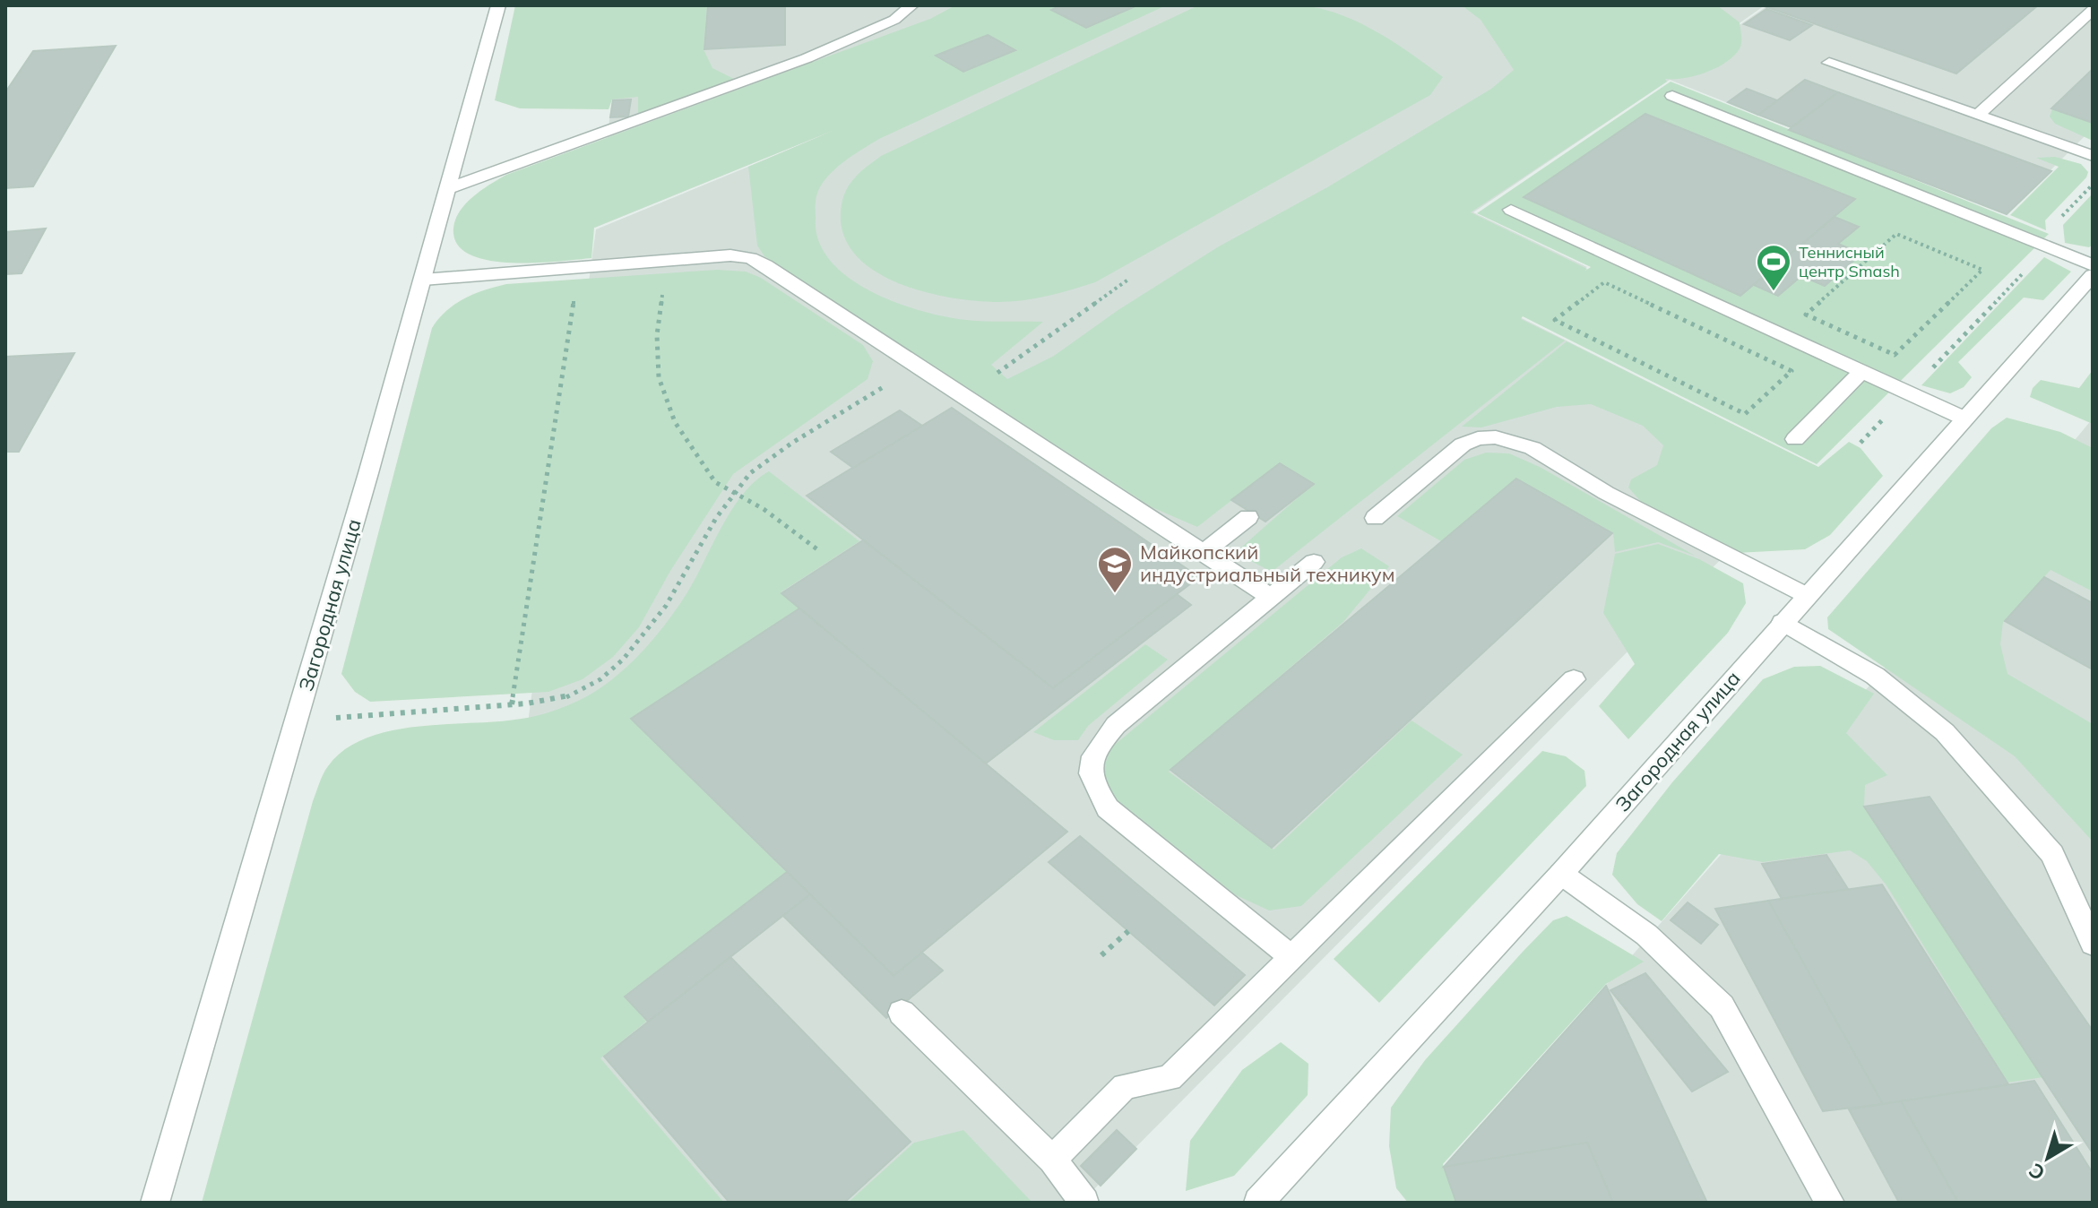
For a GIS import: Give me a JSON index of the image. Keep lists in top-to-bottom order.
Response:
{
  "streets": {
    "street": ["Загородная улица"]
  },
  "places": {
    "sports": ["Теннисный центр Smash"],
    "school or university": ["Майкопский индустриальный техникум"]
  },
  "north": "bottom left"
}
